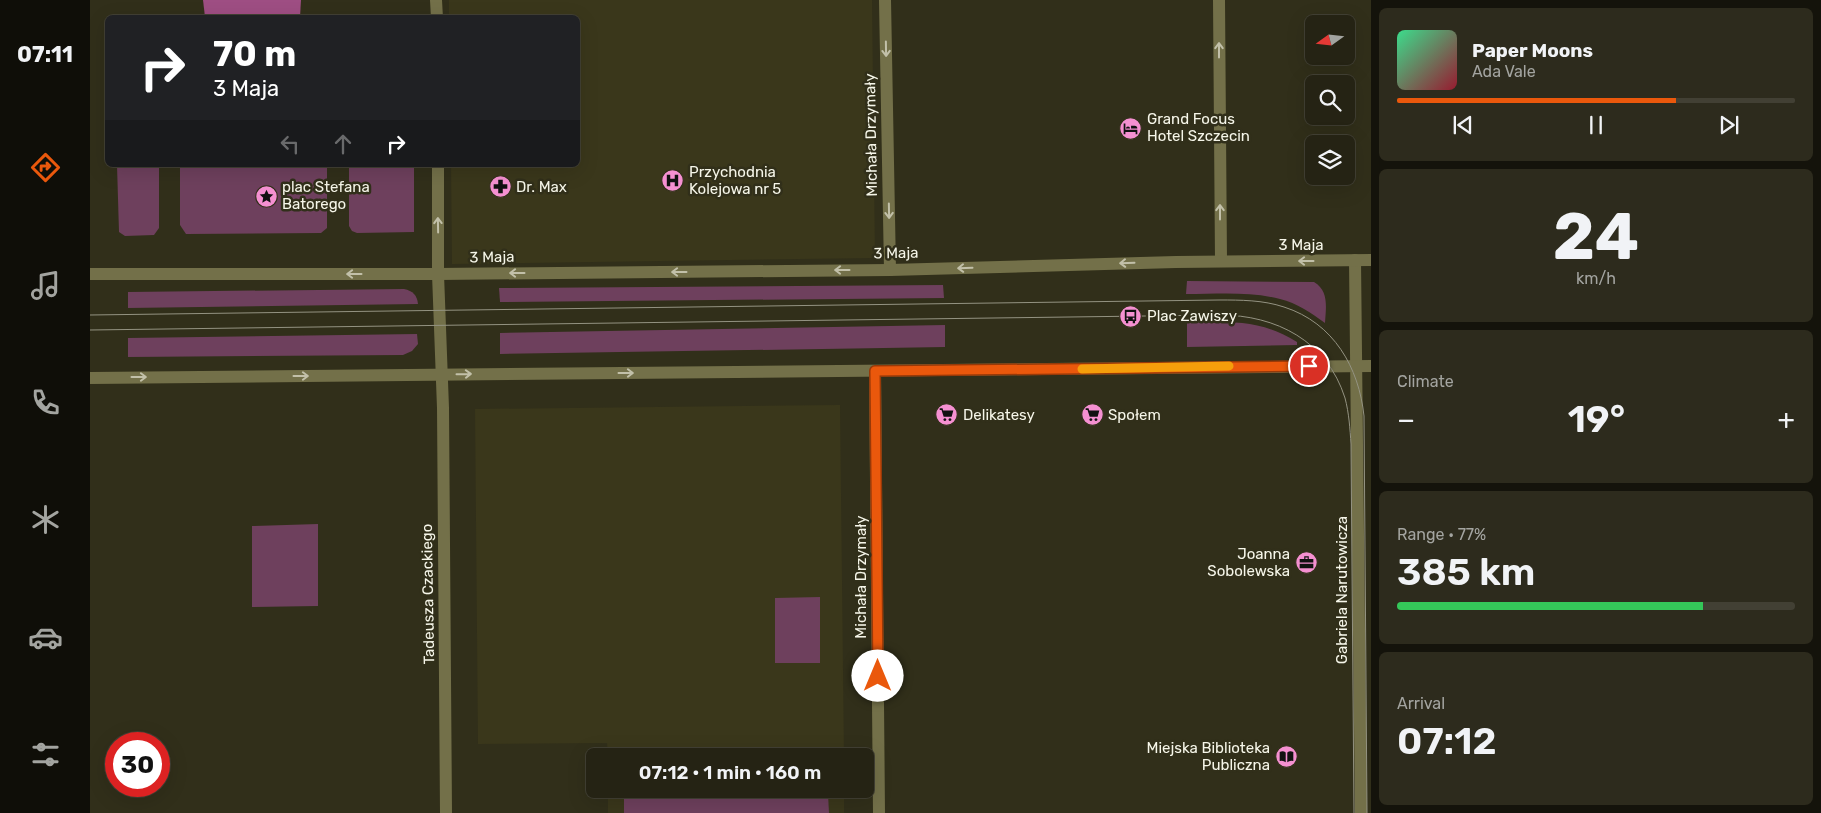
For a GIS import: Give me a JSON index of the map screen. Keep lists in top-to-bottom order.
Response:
{
  "streets": {
    "street": [
      "Michała Drzymały",
      "3 Maja",
      "Gabriela Narutowicza",
      "Tadeusza Czackiego"
    ]
  },
  "crossings": [
    ["Michała Drzymały", "3 Maja"]
  ],
  "one_way": ["Michała Drzymały"],
  "places": {
    "hotel": ["Grand Focus Hotel Szczecin"],
    "hospital": ["Przychodnia Kolejowa nr 5"],
    "pharmacy": ["Dr. Max"],
    "place": ["plac Stefana Batorego"],
    "bus stop": ["Plac Zawiszy"],
    "supermarket": ["Delikatesy", "Społem"],
    "office": ["Joanna Sobolewska"],
    "library": ["Miejska Biblioteka Publiczna"]
  },
  "north": "left",
  "page": {
    "tabs": "07:11",
    "turn": ["70 m", "3 Maja"],
    "song": ["Paper Moons", "Ada Vale"],
    "tile": [
      ["24", "km/h"],
      "Climate",
      ["Range · 77%", "385 km"],
      ["Arrival", "07:12"]
    ],
    "heat": ["−", "19°", "+"],
    "limit": "30",
    "trip": "07:12 · 1 min · 160 m"
  }
}
